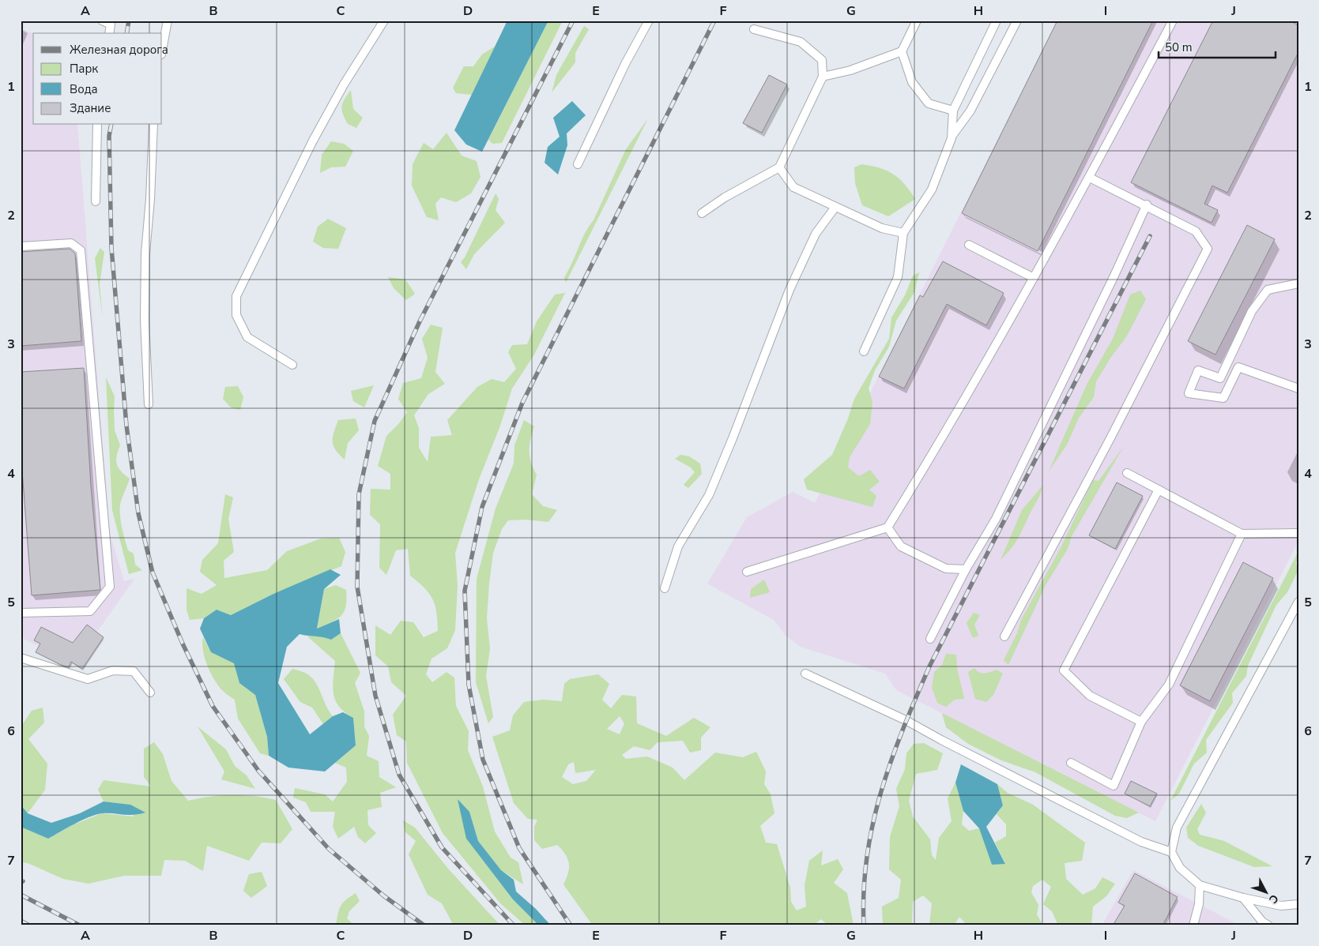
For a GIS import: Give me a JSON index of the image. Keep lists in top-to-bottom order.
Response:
{
  "legend": [
    "Железная дорога",
    "Парк",
    "Вода",
    "Здание"
  ],
  "scale_bar": "50 m",
  "north": "bottom right",
  "grid": {
    "columns": [
      "A",
      "B",
      "C",
      "D",
      "E",
      "F",
      "G",
      "H",
      "I",
      "J"
    ],
    "rows": [
      "1",
      "2",
      "3",
      "4",
      "5",
      "6",
      "7"
    ]
  }
}
